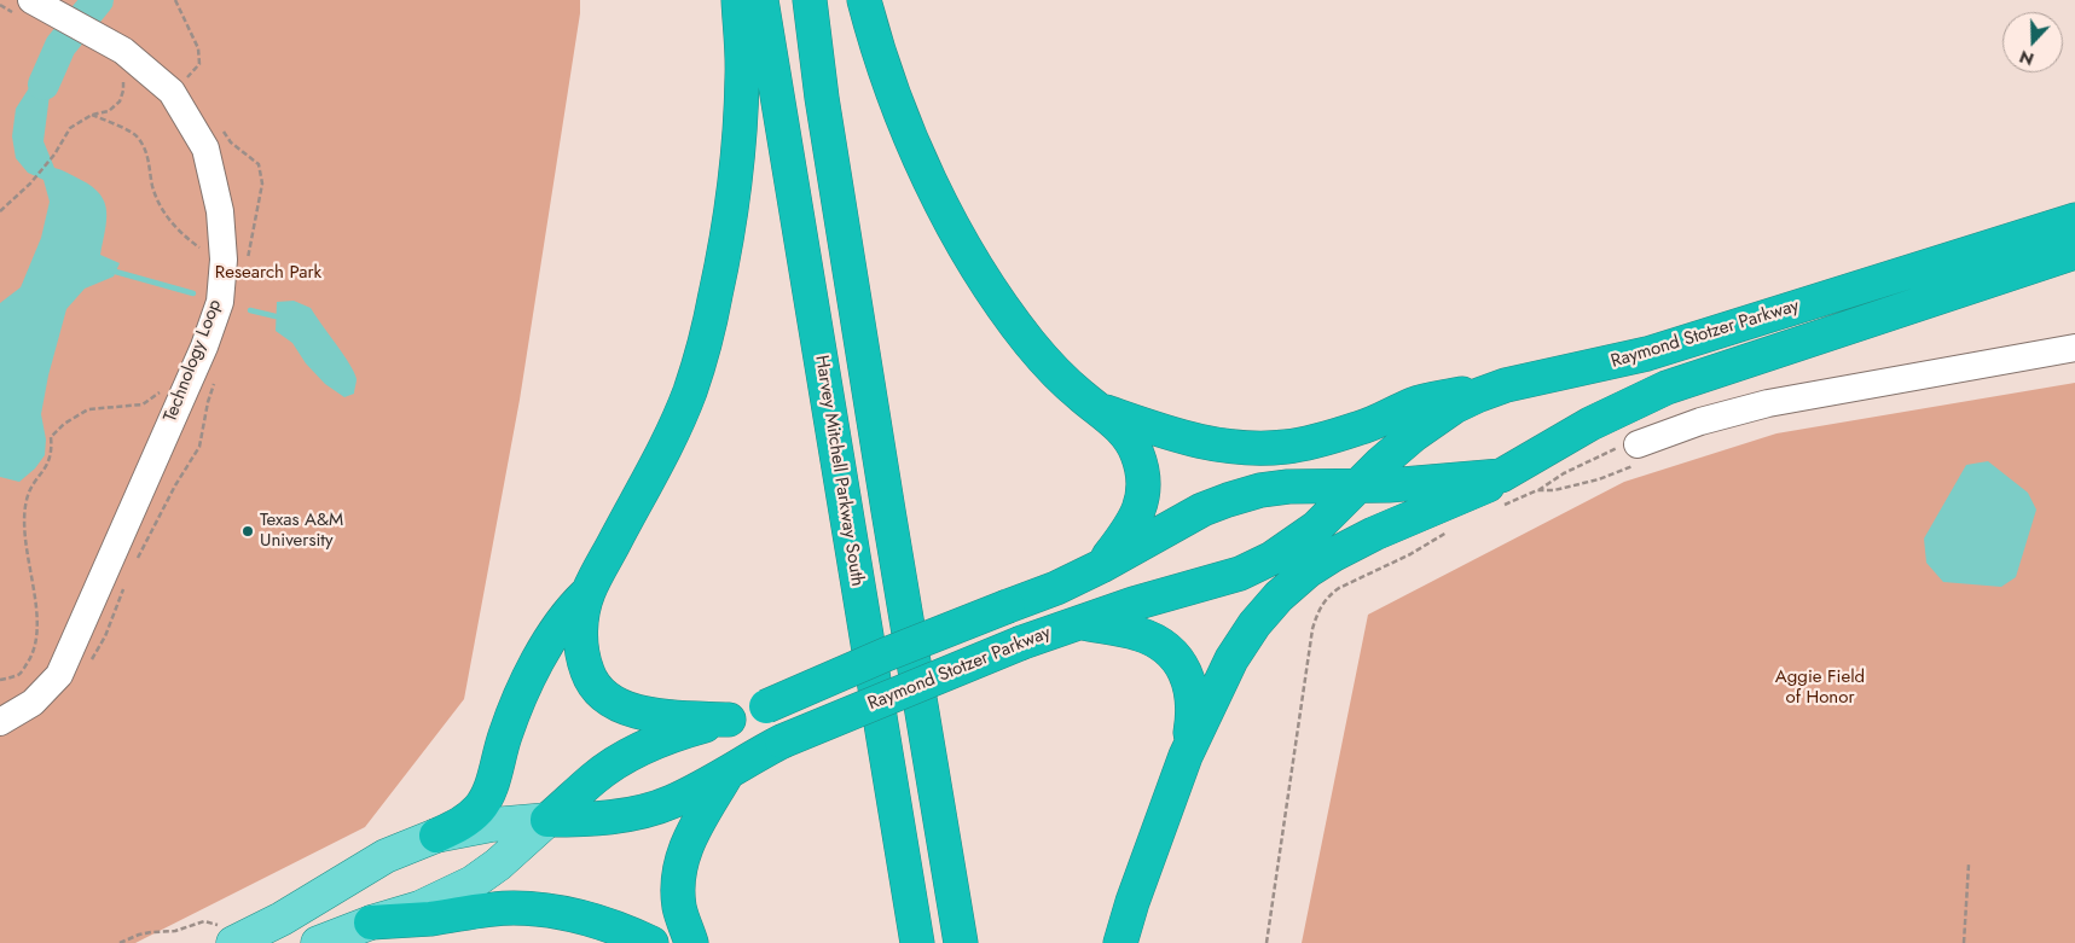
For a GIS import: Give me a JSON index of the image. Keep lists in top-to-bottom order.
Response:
{
  "streets": {
    "highway": ["Raymond Stotzer Parkway", "Harvey Mitchell Parkway South"],
    "street": ["Technology Loop"]
  },
  "parks": ["Research Park", "Aggie Field of Honor"],
  "places": ["Texas A&M University"],
  "north": "bottom"
}
